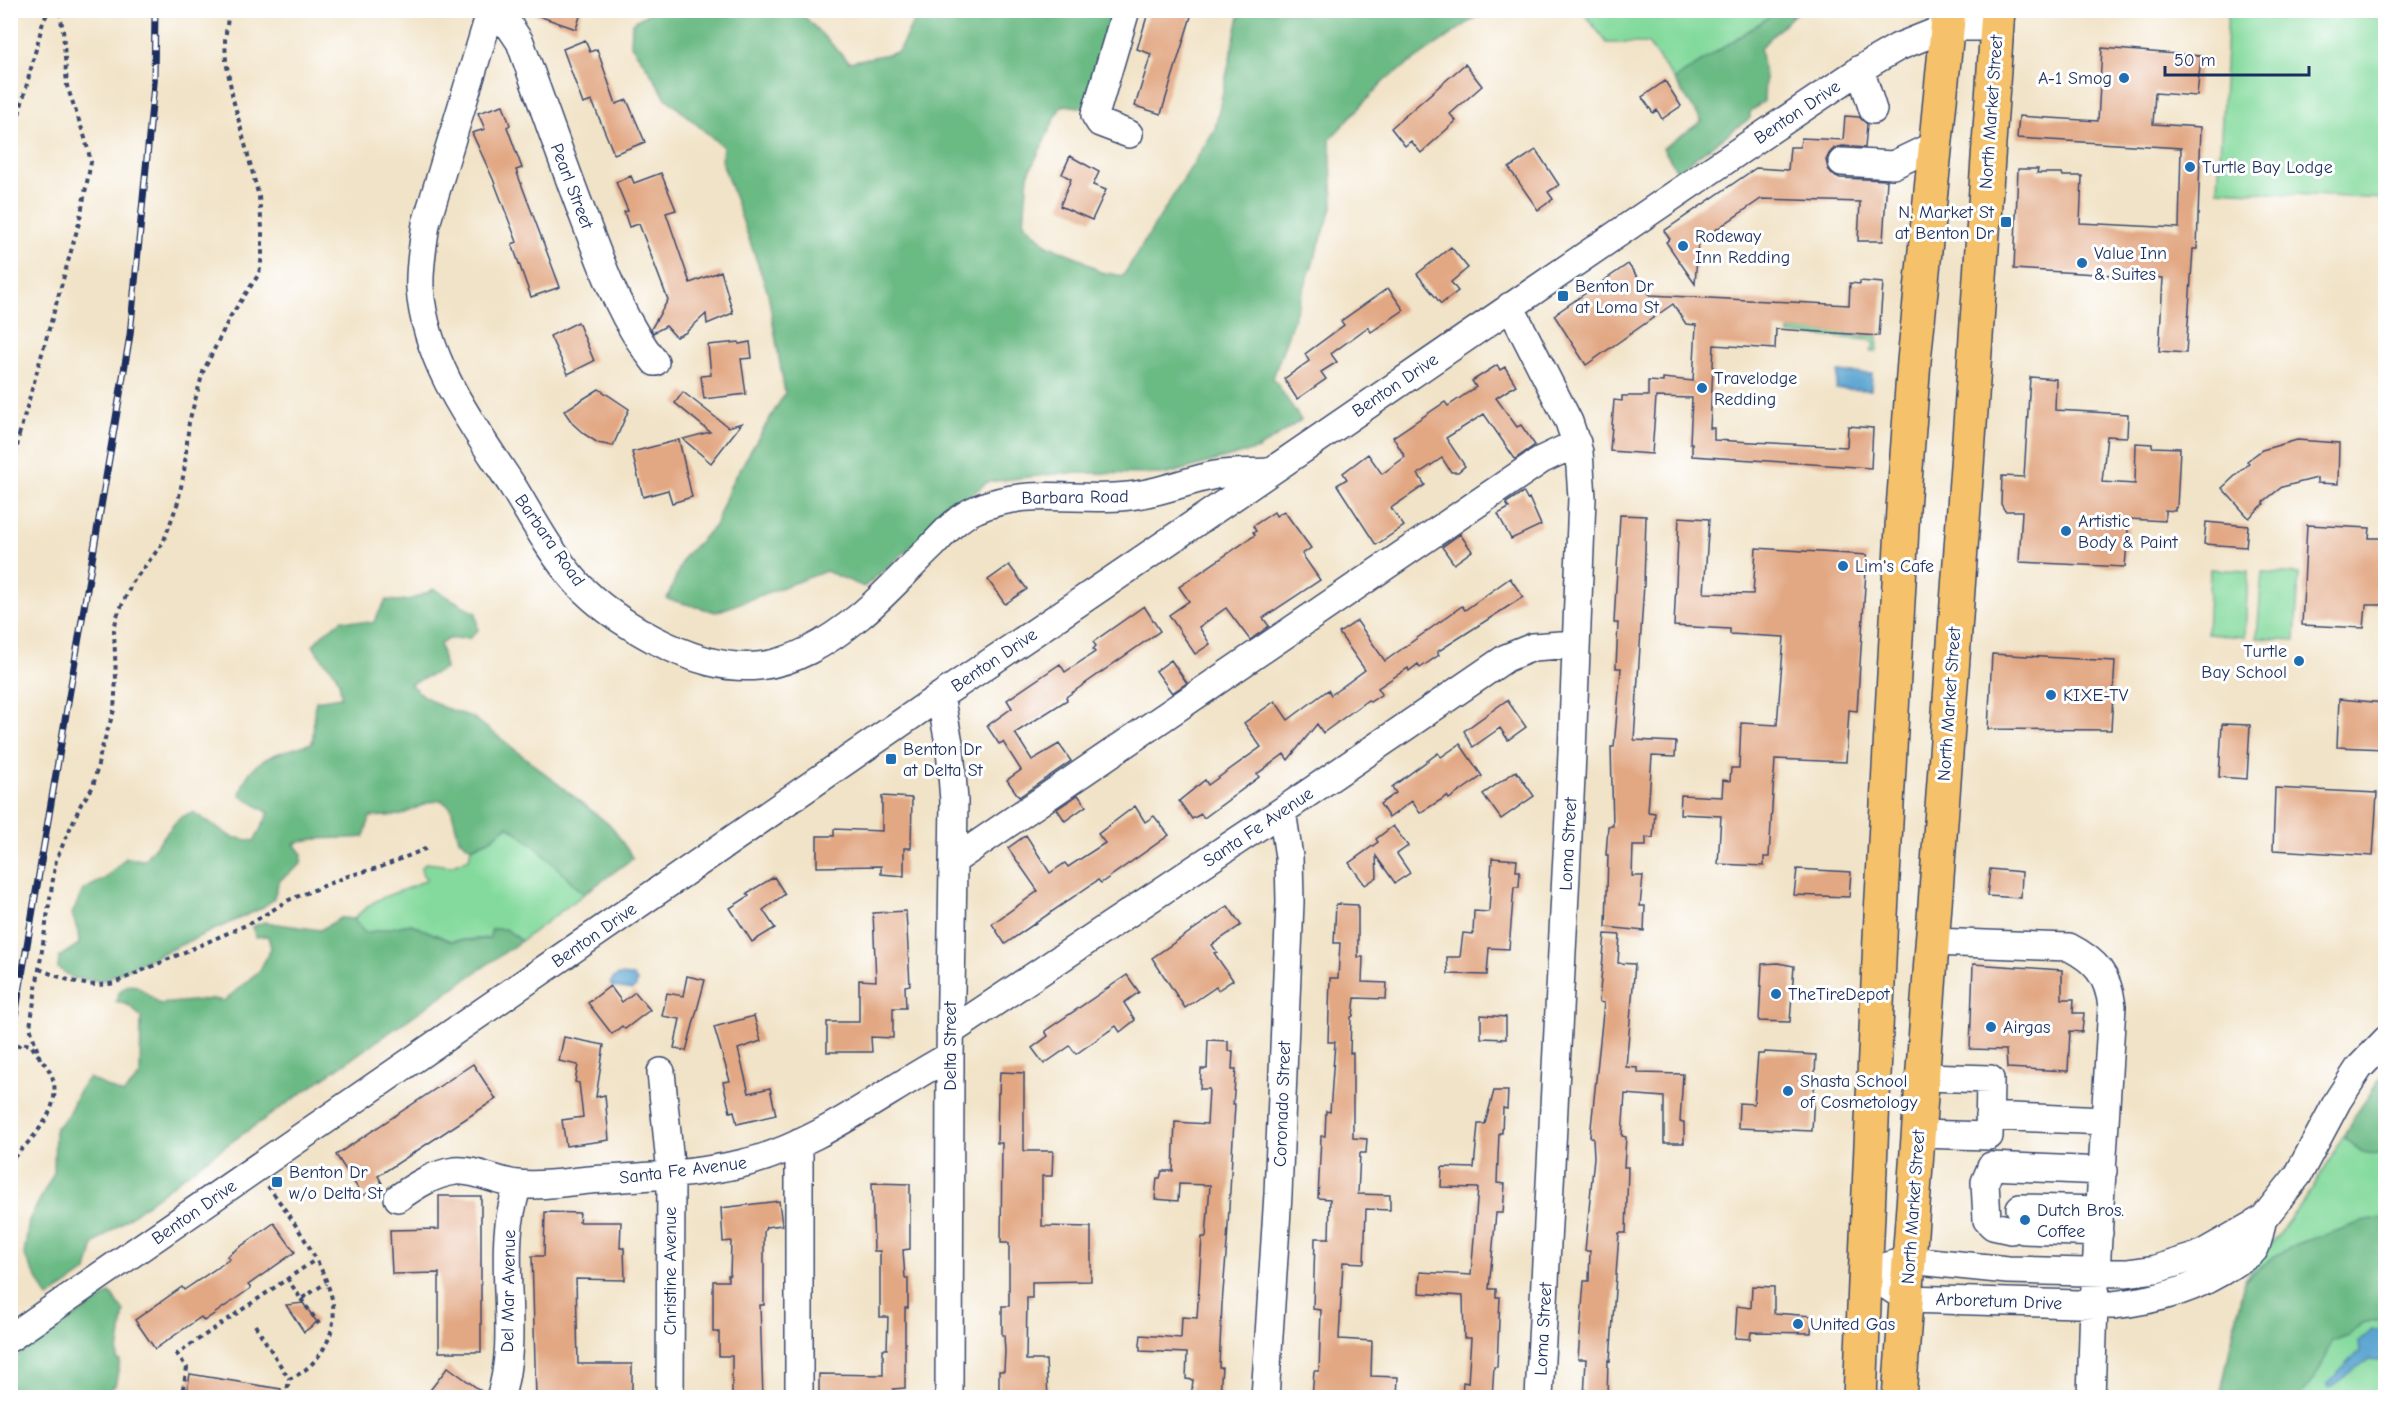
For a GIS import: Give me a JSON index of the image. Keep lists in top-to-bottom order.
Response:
{
  "streets": {
    "main road": ["North Market Street"],
    "street": [
      "Benton Drive",
      "Pearl Street",
      "Barbara Road",
      "Santa Fe Avenue",
      "Loma Street",
      "Delta Street",
      "Coronado Street",
      "Christine Avenue",
      "Del Mar Avenue",
      "Arboretum Drive"
    ]
  },
  "crossings": [
    ["Benton Drive", "North Market Street"],
    ["Benton Drive", "Barbara Road"],
    ["Benton Drive", "Loma Street"],
    ["Benton Drive", "Delta Street"],
    ["North Market Street", "Arboretum Drive"],
    ["Pearl Street", "Barbara Road"],
    ["Santa Fe Avenue", "Loma Street"],
    ["Santa Fe Avenue", "Delta Street"],
    ["Santa Fe Avenue", "Coronado Street"],
    ["Santa Fe Avenue", "Christine Avenue"],
    ["Santa Fe Avenue", "Del Mar Avenue"]
  ],
  "places": {
    "other": [
      "A-1 Smog",
      "Turtle Bay Lodge",
      "Rodeway Inn Redding",
      "Value Inn & Suites",
      "Travelodge Redding",
      "Artistic Body & Paint",
      "Lim's Cafe",
      "Turtle Bay School",
      "KIXE-TV",
      "TheTireDepot",
      "Airgas",
      "Shasta School of Cosmetology",
      "Dutch Bros. Coffee",
      "United Gas"
    ],
    "transit": [
      "N. Market St at Benton Dr",
      "Benton Dr at Loma St",
      "Benton Dr at Delta St",
      "Benton Dr w/o Delta St"
    ]
  },
  "scale_bar": "50 m"
}
